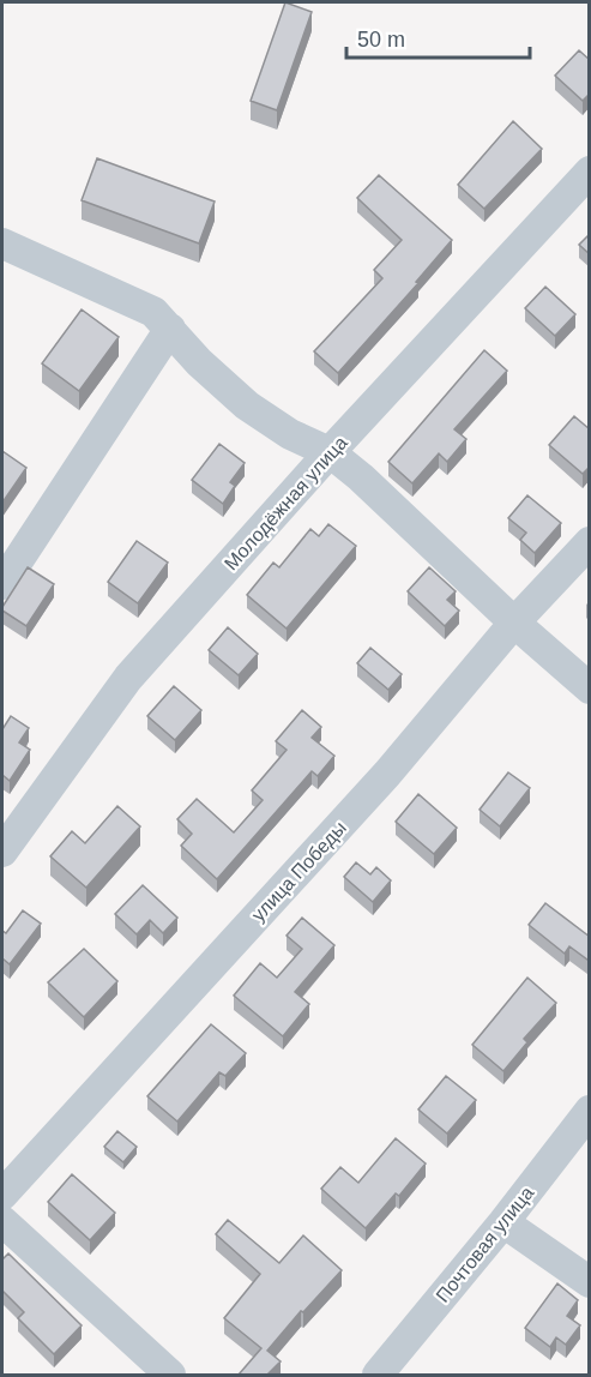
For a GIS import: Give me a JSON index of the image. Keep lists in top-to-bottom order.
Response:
{
  "streets": {
    "street": ["Молодёжная улица", "улица Победы", "Почтовая улица"]
  },
  "scale_bar": "50 m"
}
